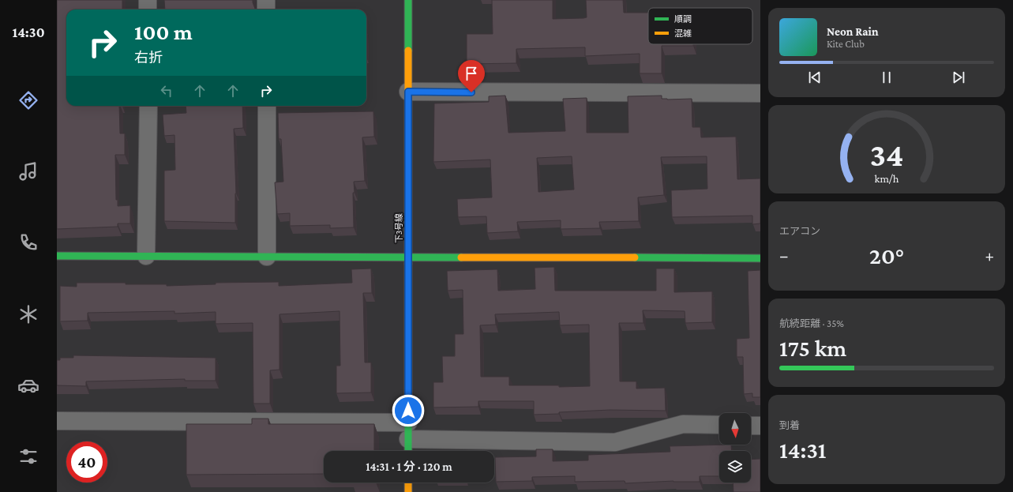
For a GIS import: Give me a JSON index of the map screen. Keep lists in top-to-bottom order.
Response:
{
  "streets": {
    "street": ["下3号線"]
  },
  "legend": ["順調", "混雑"],
  "north": "bottom",
  "page": {
    "tabs": "14:30",
    "turn": ["100 m", "右折"],
    "song": ["Neon Rain", "Kite Club"],
    "tile": [
      "エアコン",
      ["航続距離 · 35%", "175 km"],
      ["到着", "14:31"]
    ],
    "heat": ["−", "20°", "+"],
    "limit": "40",
    "trip": "14:31 · 1 分 · 120 m",
    "gauge": ["34", "km/h"]
  }
}
